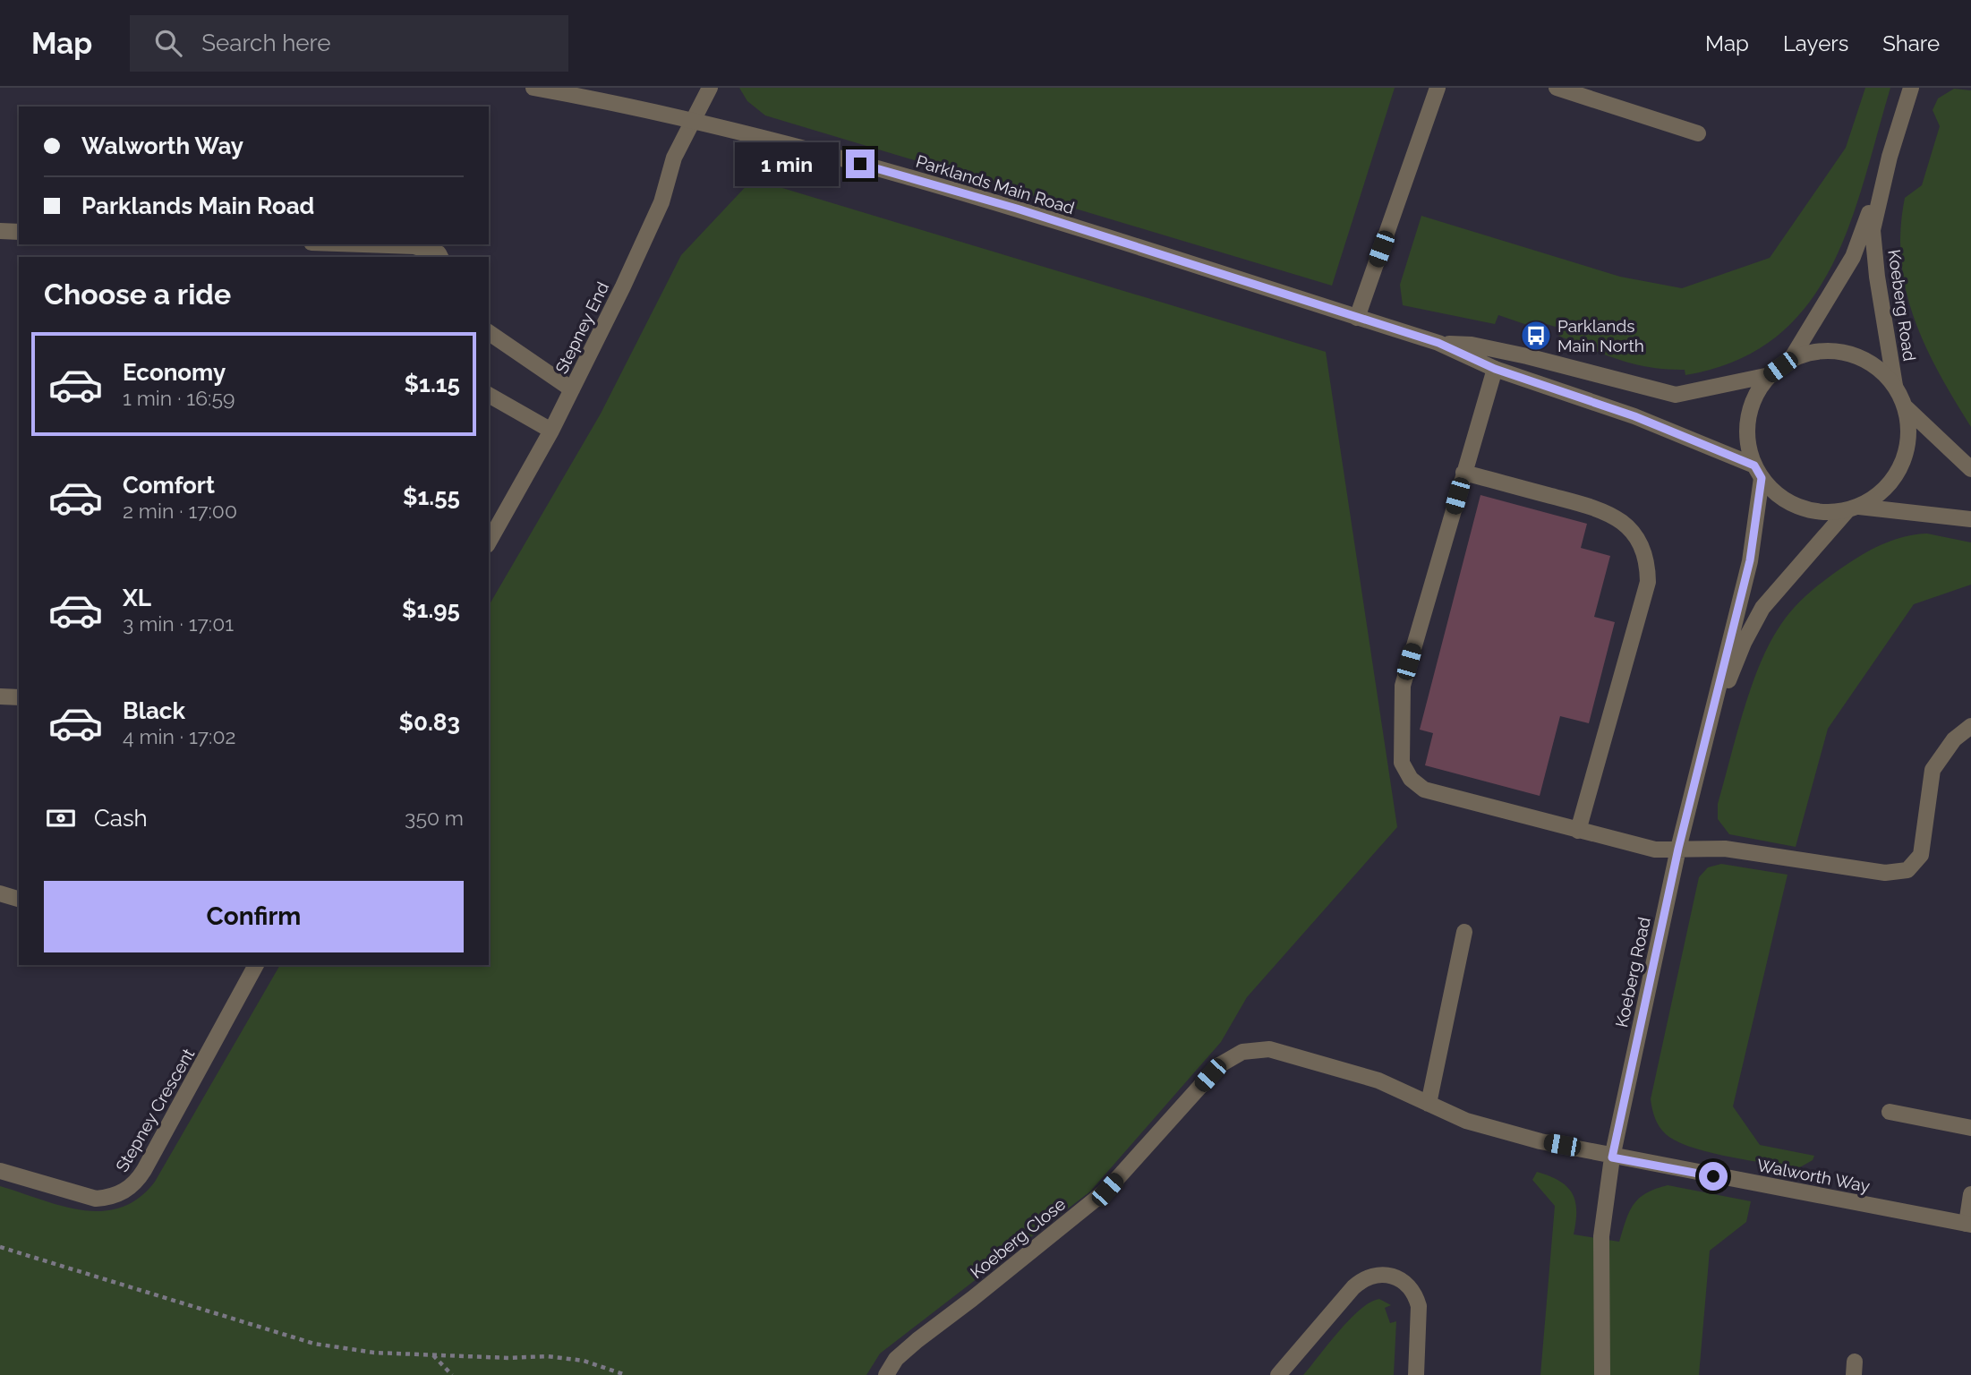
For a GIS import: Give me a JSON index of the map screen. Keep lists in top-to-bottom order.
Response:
{
  "streets": {
    "street": [
      "Parklands Main Road",
      "Koeberg Road",
      "Stepney End",
      "Stepney Crescent",
      "Walworth Way",
      "Koeberg Close"
    ]
  },
  "crossings": [
    ["Parklands Main Road", "Koeberg Road"],
    ["Parklands Main Road", "Stepney End"],
    ["Koeberg Road", "Walworth Way"],
    ["Koeberg Road", "Koeberg Close"],
    ["Walworth Way", "Koeberg Close"]
  ],
  "places": {
    "bus stop": ["Parklands Main North"]
  },
  "page": {
    "header": "Map",
    "search": "Search here",
    "nav": ["Map", "Layers", "Share"],
    "banner": ["Walworth Way", "Parklands Main Road"],
    "bubble": "1 min",
    "heading": "Choose a ride",
    "list": [
      {
        "name": "Economy",
        "note": "1 min · 16:59",
        "value": "$1.15"
      },
      {
        "name": "Comfort",
        "note": "2 min · 17:00",
        "value": "$1.55"
      },
      {
        "name": "XL",
        "note": "3 min · 17:01",
        "value": "$1.95"
      },
      {
        "name": "Black",
        "note": "4 min · 17:02",
        "value": "$0.83"
      }
    ],
    "pay": ["Cash", "350 m"],
    "buttons": "Confirm"
  }
}
